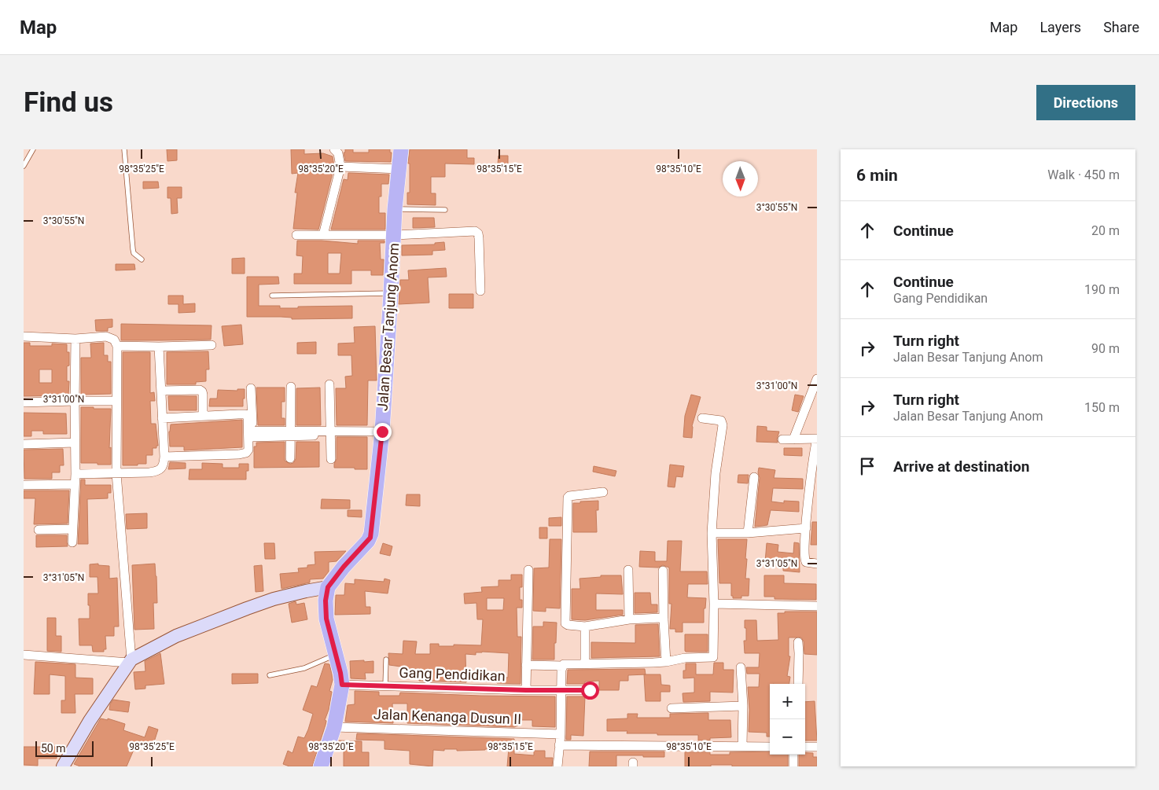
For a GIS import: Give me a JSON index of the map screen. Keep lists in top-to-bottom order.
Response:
{
  "streets": {
    "main road": ["Jalan Besar Tanjung Anom"],
    "street": ["Gang Pendidikan", "Jalan Kenanga Dusun II"]
  },
  "scale_bar": "50 m",
  "north": "bottom",
  "page": {
    "header": "Map",
    "nav": ["Map", "Layers", "Share"],
    "buttons": "Directions",
    "title": "Find us",
    "heading": ["6 min", "Walk · 450 m"],
    "list": [
      ["Continue", "20 m"],
      ["Continue", "Gang Pendidikan", "190 m"],
      ["Turn right", "Jalan Besar Tanjung Anom", "90 m"],
      ["Turn right", "Jalan Besar Tanjung Anom", "150 m"],
      "Arrive at destination"
    ],
    "map_buttons": ["+", "−"],
    "scale": "50 m"
  },
  "coordinates": [
    "98°35'25\"E",
    "98°35'20\"E",
    "98°35'15\"E",
    "98°35'10\"E",
    "3°30'55\"N",
    "3°31'00\"N",
    "3°31'05\"N"
  ]
}
